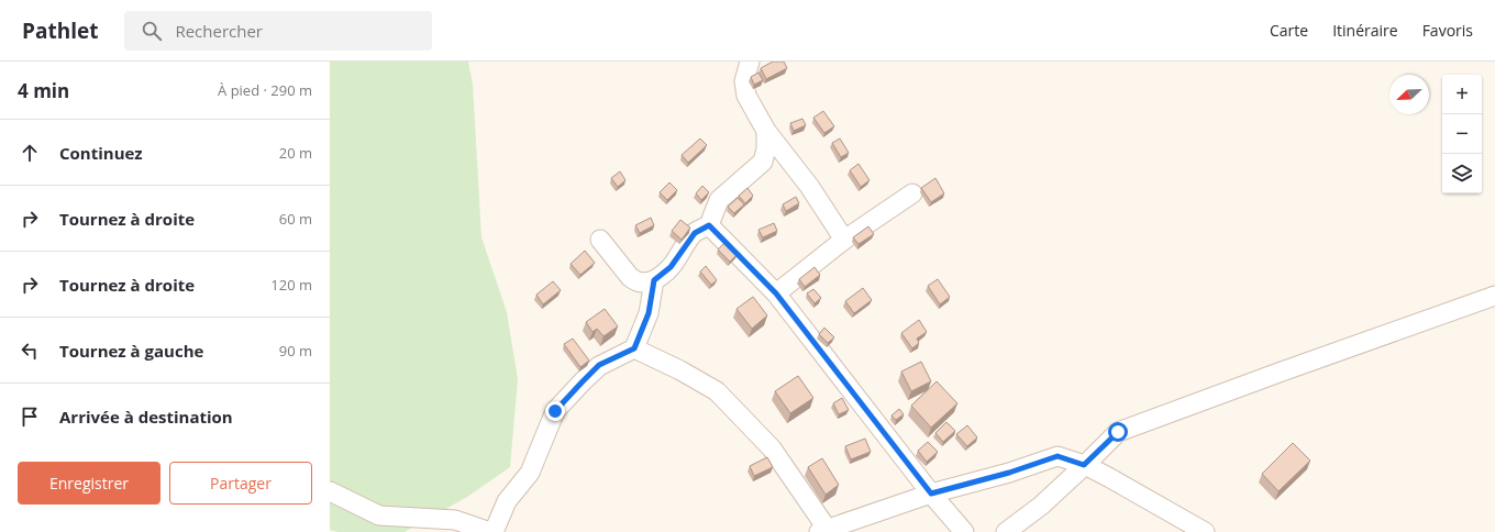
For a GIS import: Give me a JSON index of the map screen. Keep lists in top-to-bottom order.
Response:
{
  "north": "bottom left",
  "page": {
    "header": "Pathlet",
    "search": "Rechercher",
    "nav": ["Carte", "Itinéraire", "Favoris"],
    "heading": ["4 min", "À pied · 290 m"],
    "map_buttons": ["+", "−"],
    "list": [
      ["Continuez", "20 m"],
      ["Tournez à droite", "60 m"],
      ["Tournez à droite", "120 m"],
      ["Tournez à gauche", "90 m"],
      "Arrivée à destination"
    ],
    "buttons": ["Enregistrer", "Partager"]
  }
}
